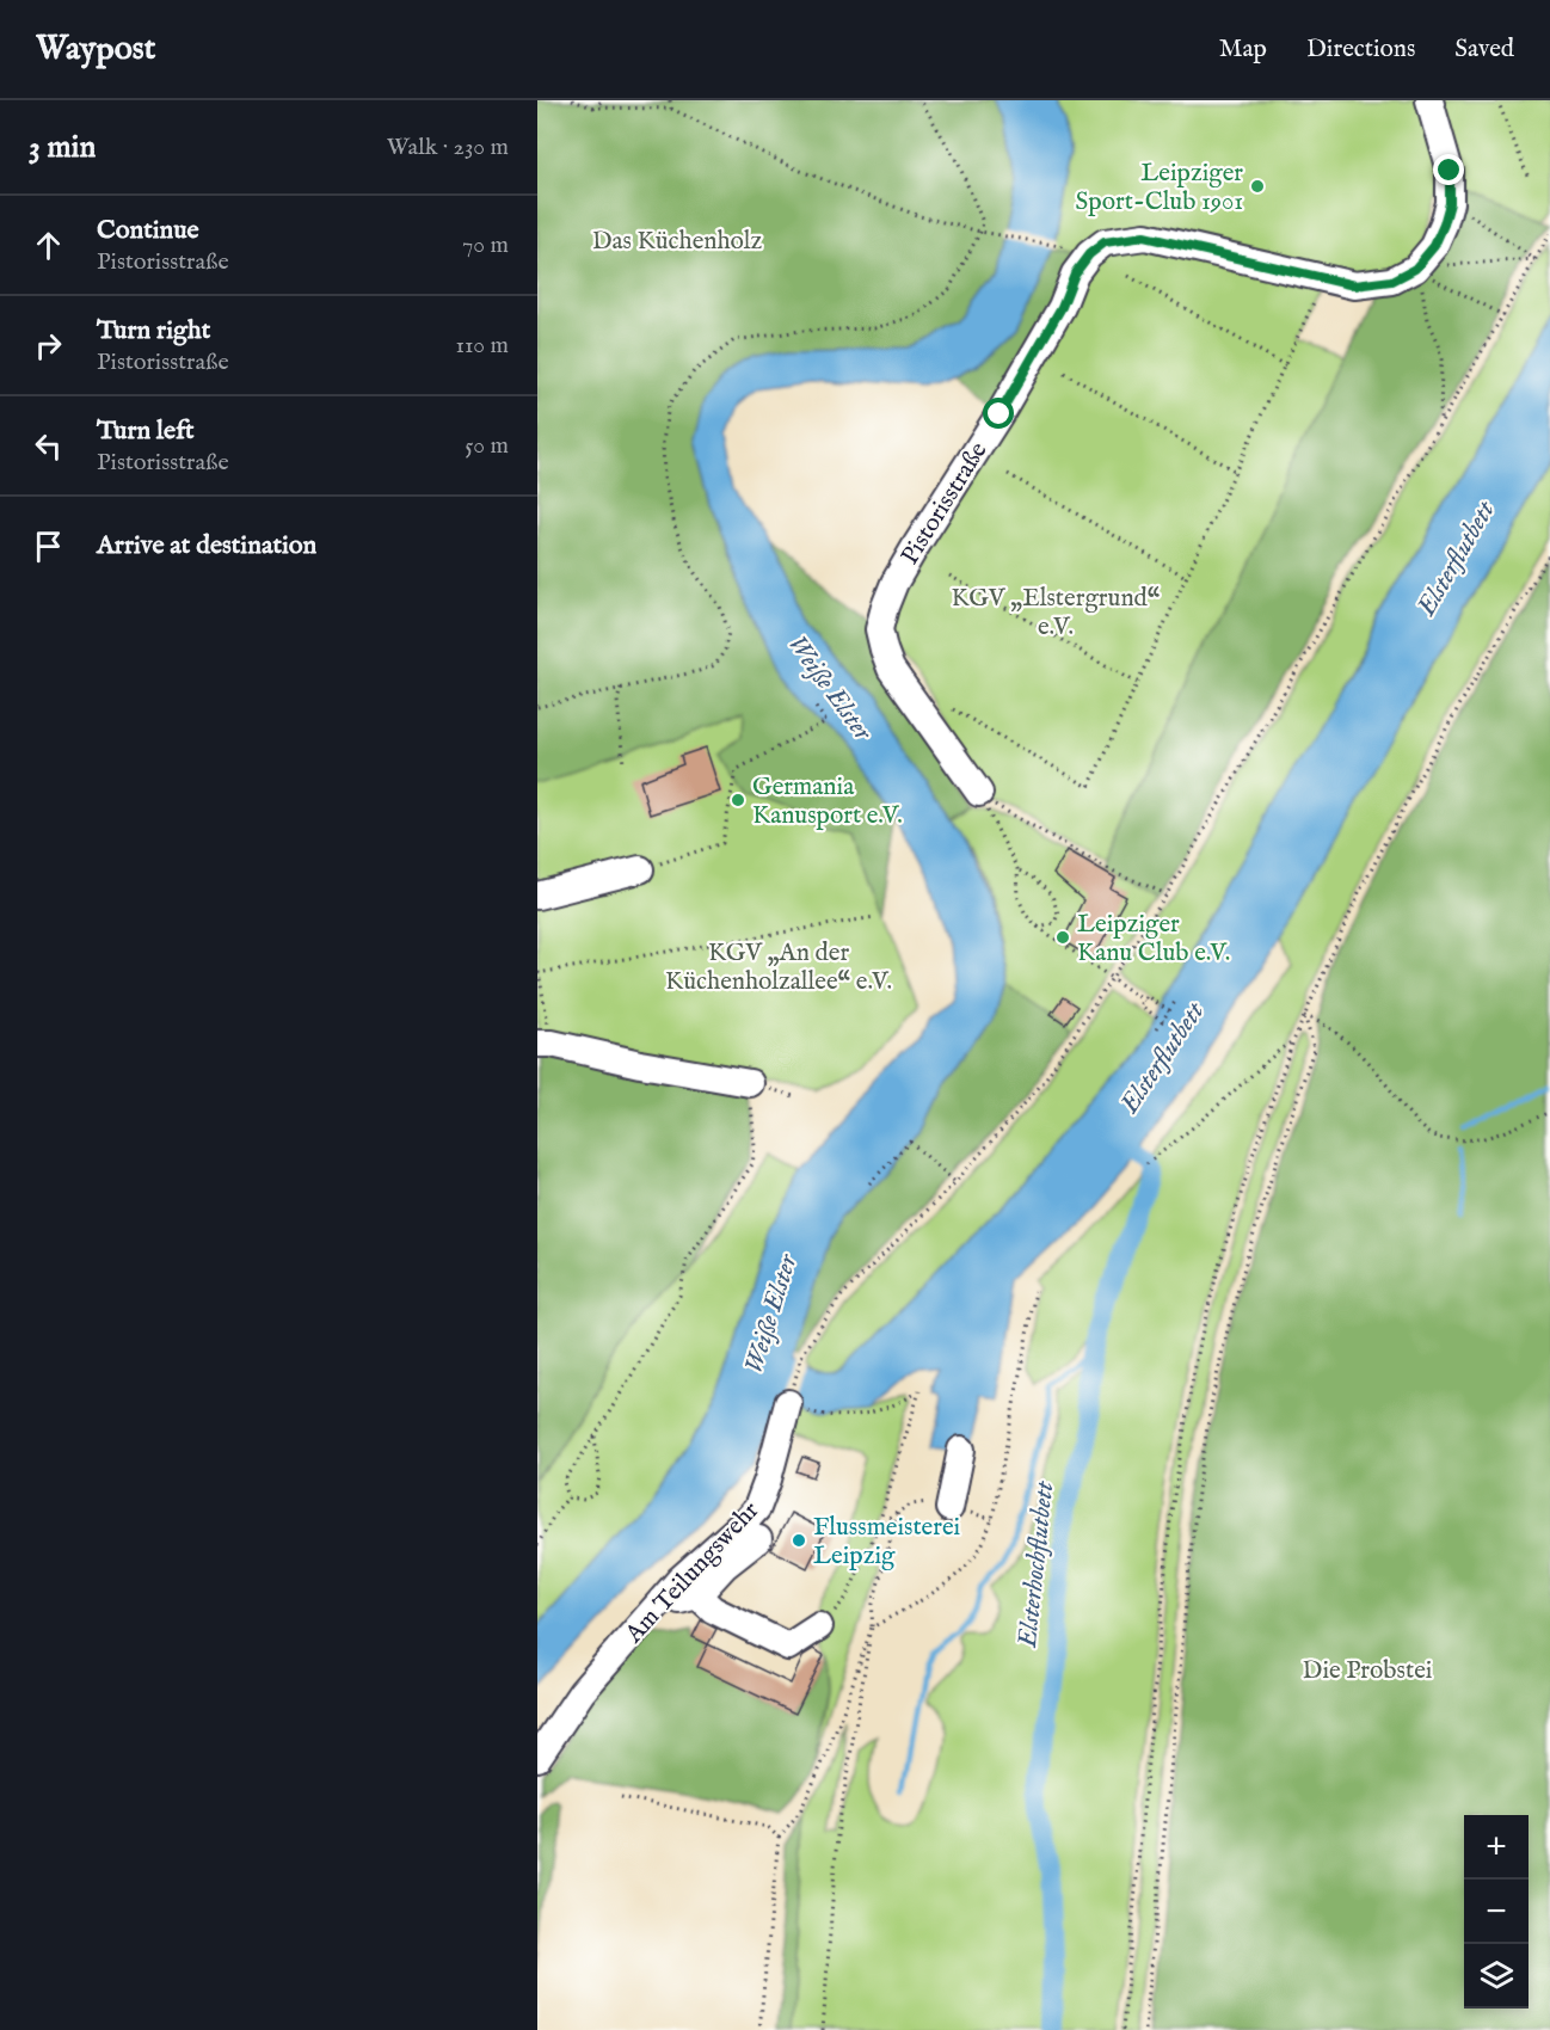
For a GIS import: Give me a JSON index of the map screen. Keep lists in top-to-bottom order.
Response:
{
  "streets": {
    "lane": ["Pistorisstraße", "Am Teilungswehr"]
  },
  "water": ["Elsterflutbett", "Weiße Elster", "Elsterhochflutbett"],
  "parks": [
    "Das Küchenholz",
    "KGV „Elstergrund“ e.V.",
    "KGV „An der Küchenholzallee“ e.V.",
    "Die Probstei"
  ],
  "places": [
    "Leipziger Sport-Club 1901",
    "Germania Kanusport e.V.",
    "Leipziger Kanu Club e.V.",
    "Flussmeisterei Leipzig"
  ],
  "page": {
    "header": "Waypost",
    "nav": ["Map", "Directions", "Saved"],
    "heading": ["3 min", "Walk · 230 m"],
    "list": [
      ["Continue", "Pistorisstraße", "70 m"],
      ["Turn right", "Pistorisstraße", "110 m"],
      ["Turn left", "Pistorisstraße", "50 m"],
      "Arrive at destination"
    ],
    "map_buttons": ["+", "−"]
  }
}
